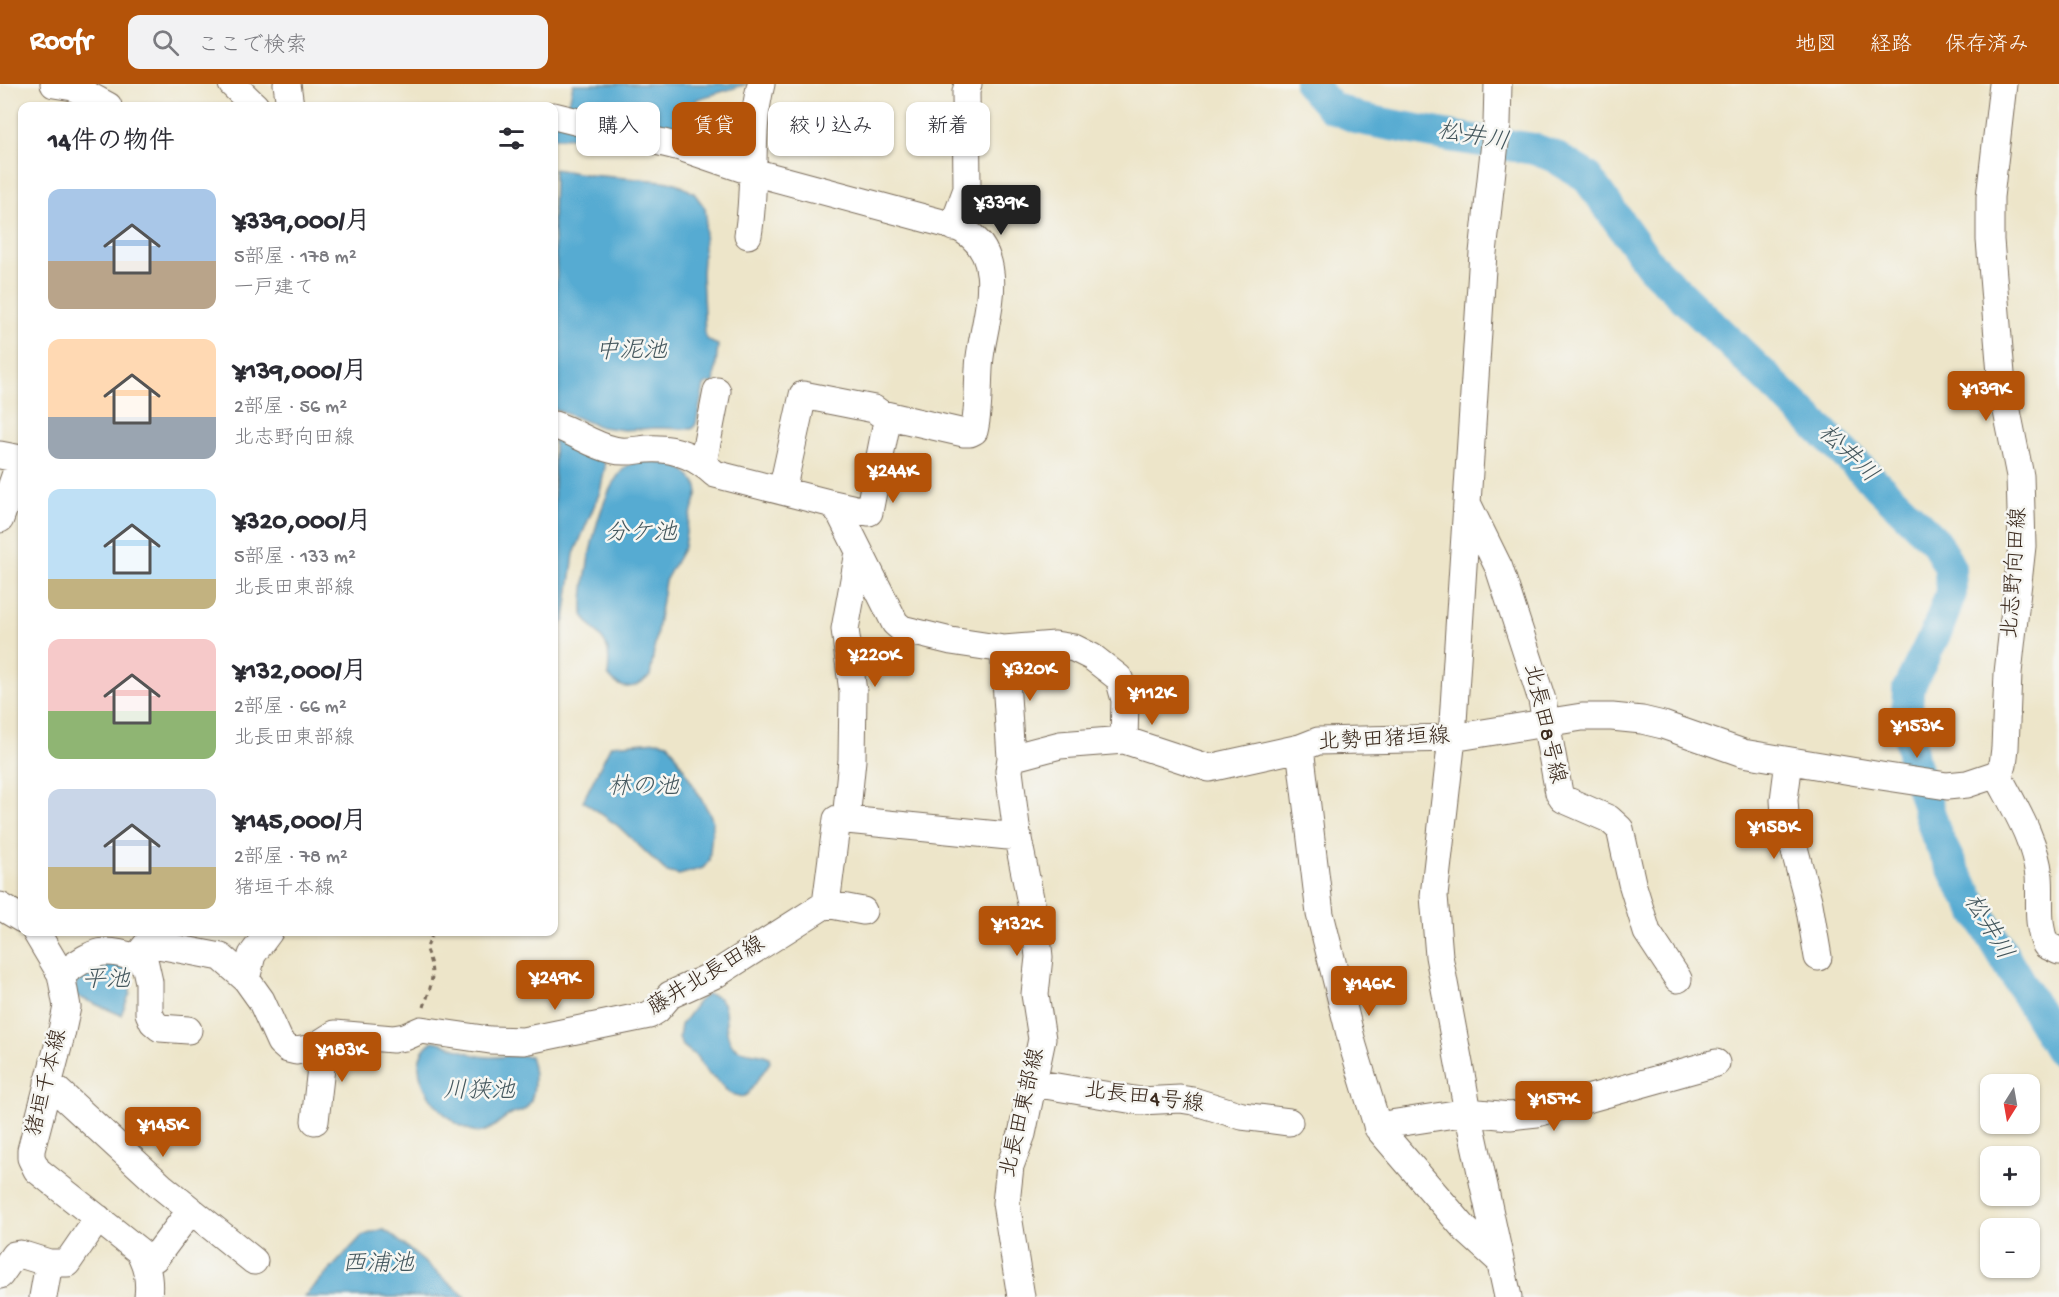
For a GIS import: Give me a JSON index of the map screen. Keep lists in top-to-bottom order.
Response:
{
  "streets": {
    "street": [
      "北志野向田線",
      "北長田8号線",
      "北勢田猪垣線",
      "藤井北長田線",
      "猪垣千本線",
      "北長田4号線",
      "北長田東部線"
    ]
  },
  "crossings": [
    ["北志野向田線", "北勢田猪垣線"],
    ["北長田8号線", "北勢田猪垣線"],
    ["藤井北長田線", "猪垣千本線"],
    ["北長田4号線", "北長田東部線"]
  ],
  "water": [
    "松井川",
    "中泥池",
    "分ケ池",
    "林の池",
    "平池",
    "川狭池",
    "西浦池"
  ],
  "north": "bottom",
  "page": {
    "header": "Roofr",
    "search": "ここで検索",
    "nav": ["地図", "経路", "保存済み"],
    "chip": [
      "購入",
      "賃貸",
      "絞り込み",
      "新着"
    ],
    "heading": "14件の物件",
    "list": [
      {
        "name": "¥339,000/月",
        "note": "5部屋 · 178 m² · 一戸建て"
      },
      {
        "name": "¥139,000/月",
        "note": "2部屋 · 56 m² · 北志野向田線"
      },
      {
        "name": "¥320,000/月",
        "note": "5部屋 · 133 m² · 北長田東部線"
      },
      {
        "name": "¥132,000/月",
        "note": "2部屋 · 66 m² · 北長田東部線"
      },
      {
        "name": "¥145,000/月",
        "note": "2部屋 · 78 m² · 猪垣千本線"
      }
    ],
    "price": [
      "¥339K",
      "¥139K",
      "¥244K",
      "¥220K",
      "¥320K",
      "¥112K",
      "¥153K",
      "¥158K",
      "¥132K",
      "¥249K",
      "¥146K",
      "¥183K",
      "¥157K",
      "¥145K"
    ],
    "map_buttons": ["+", "−"]
  }
}
